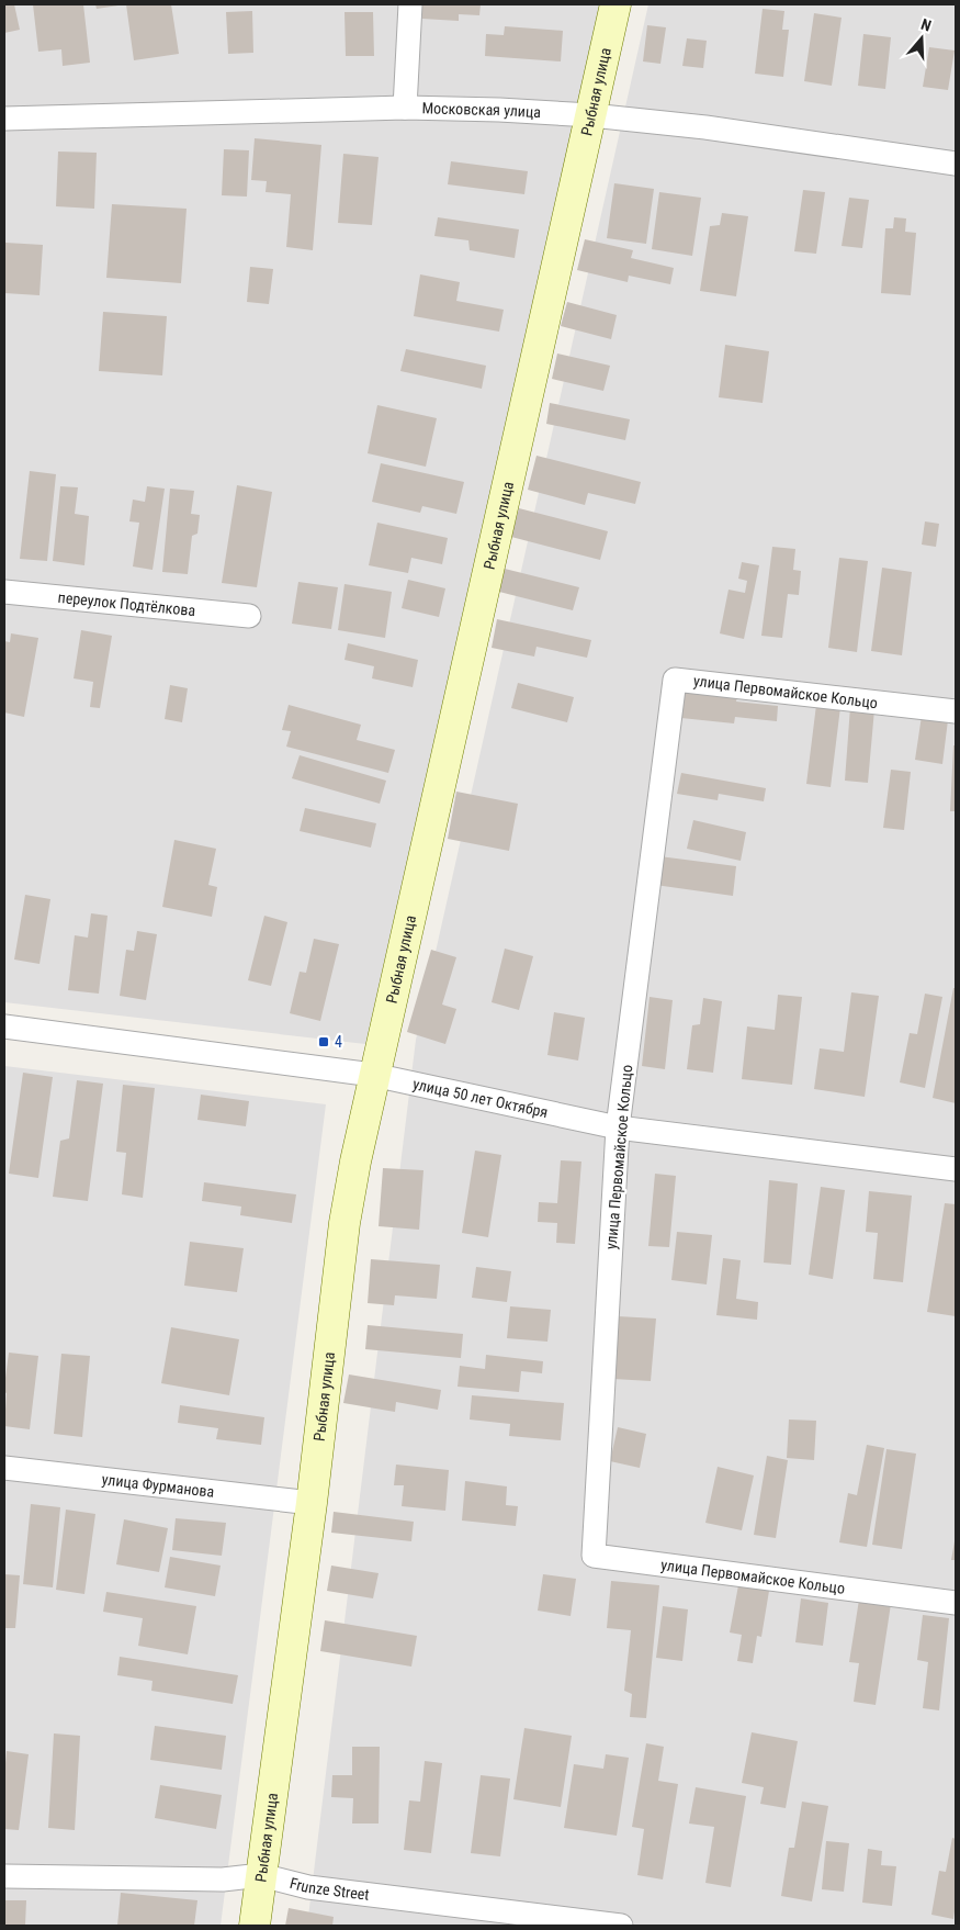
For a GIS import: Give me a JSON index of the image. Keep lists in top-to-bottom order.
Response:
{
  "streets": {
    "street": [
      "Рыбная улица",
      "Московская улица",
      "переулок Подтёлкова",
      "улица Первомайское Кольцо",
      "улица 50 лет Октября",
      "улица Фурманова",
      "Frunze Street"
    ]
  },
  "crossings": [
    ["Рыбная улица", "Московская улица"],
    ["Рыбная улица", "улица 50 лет Октября"],
    ["Рыбная улица", "улица Фурманова"],
    ["Рыбная улица", "Frunze Street"],
    ["улица Первомайское Кольцо", "улица 50 лет Октября"]
  ],
  "places": {
    "transit": ["4"]
  },
  "north": "top"
}
